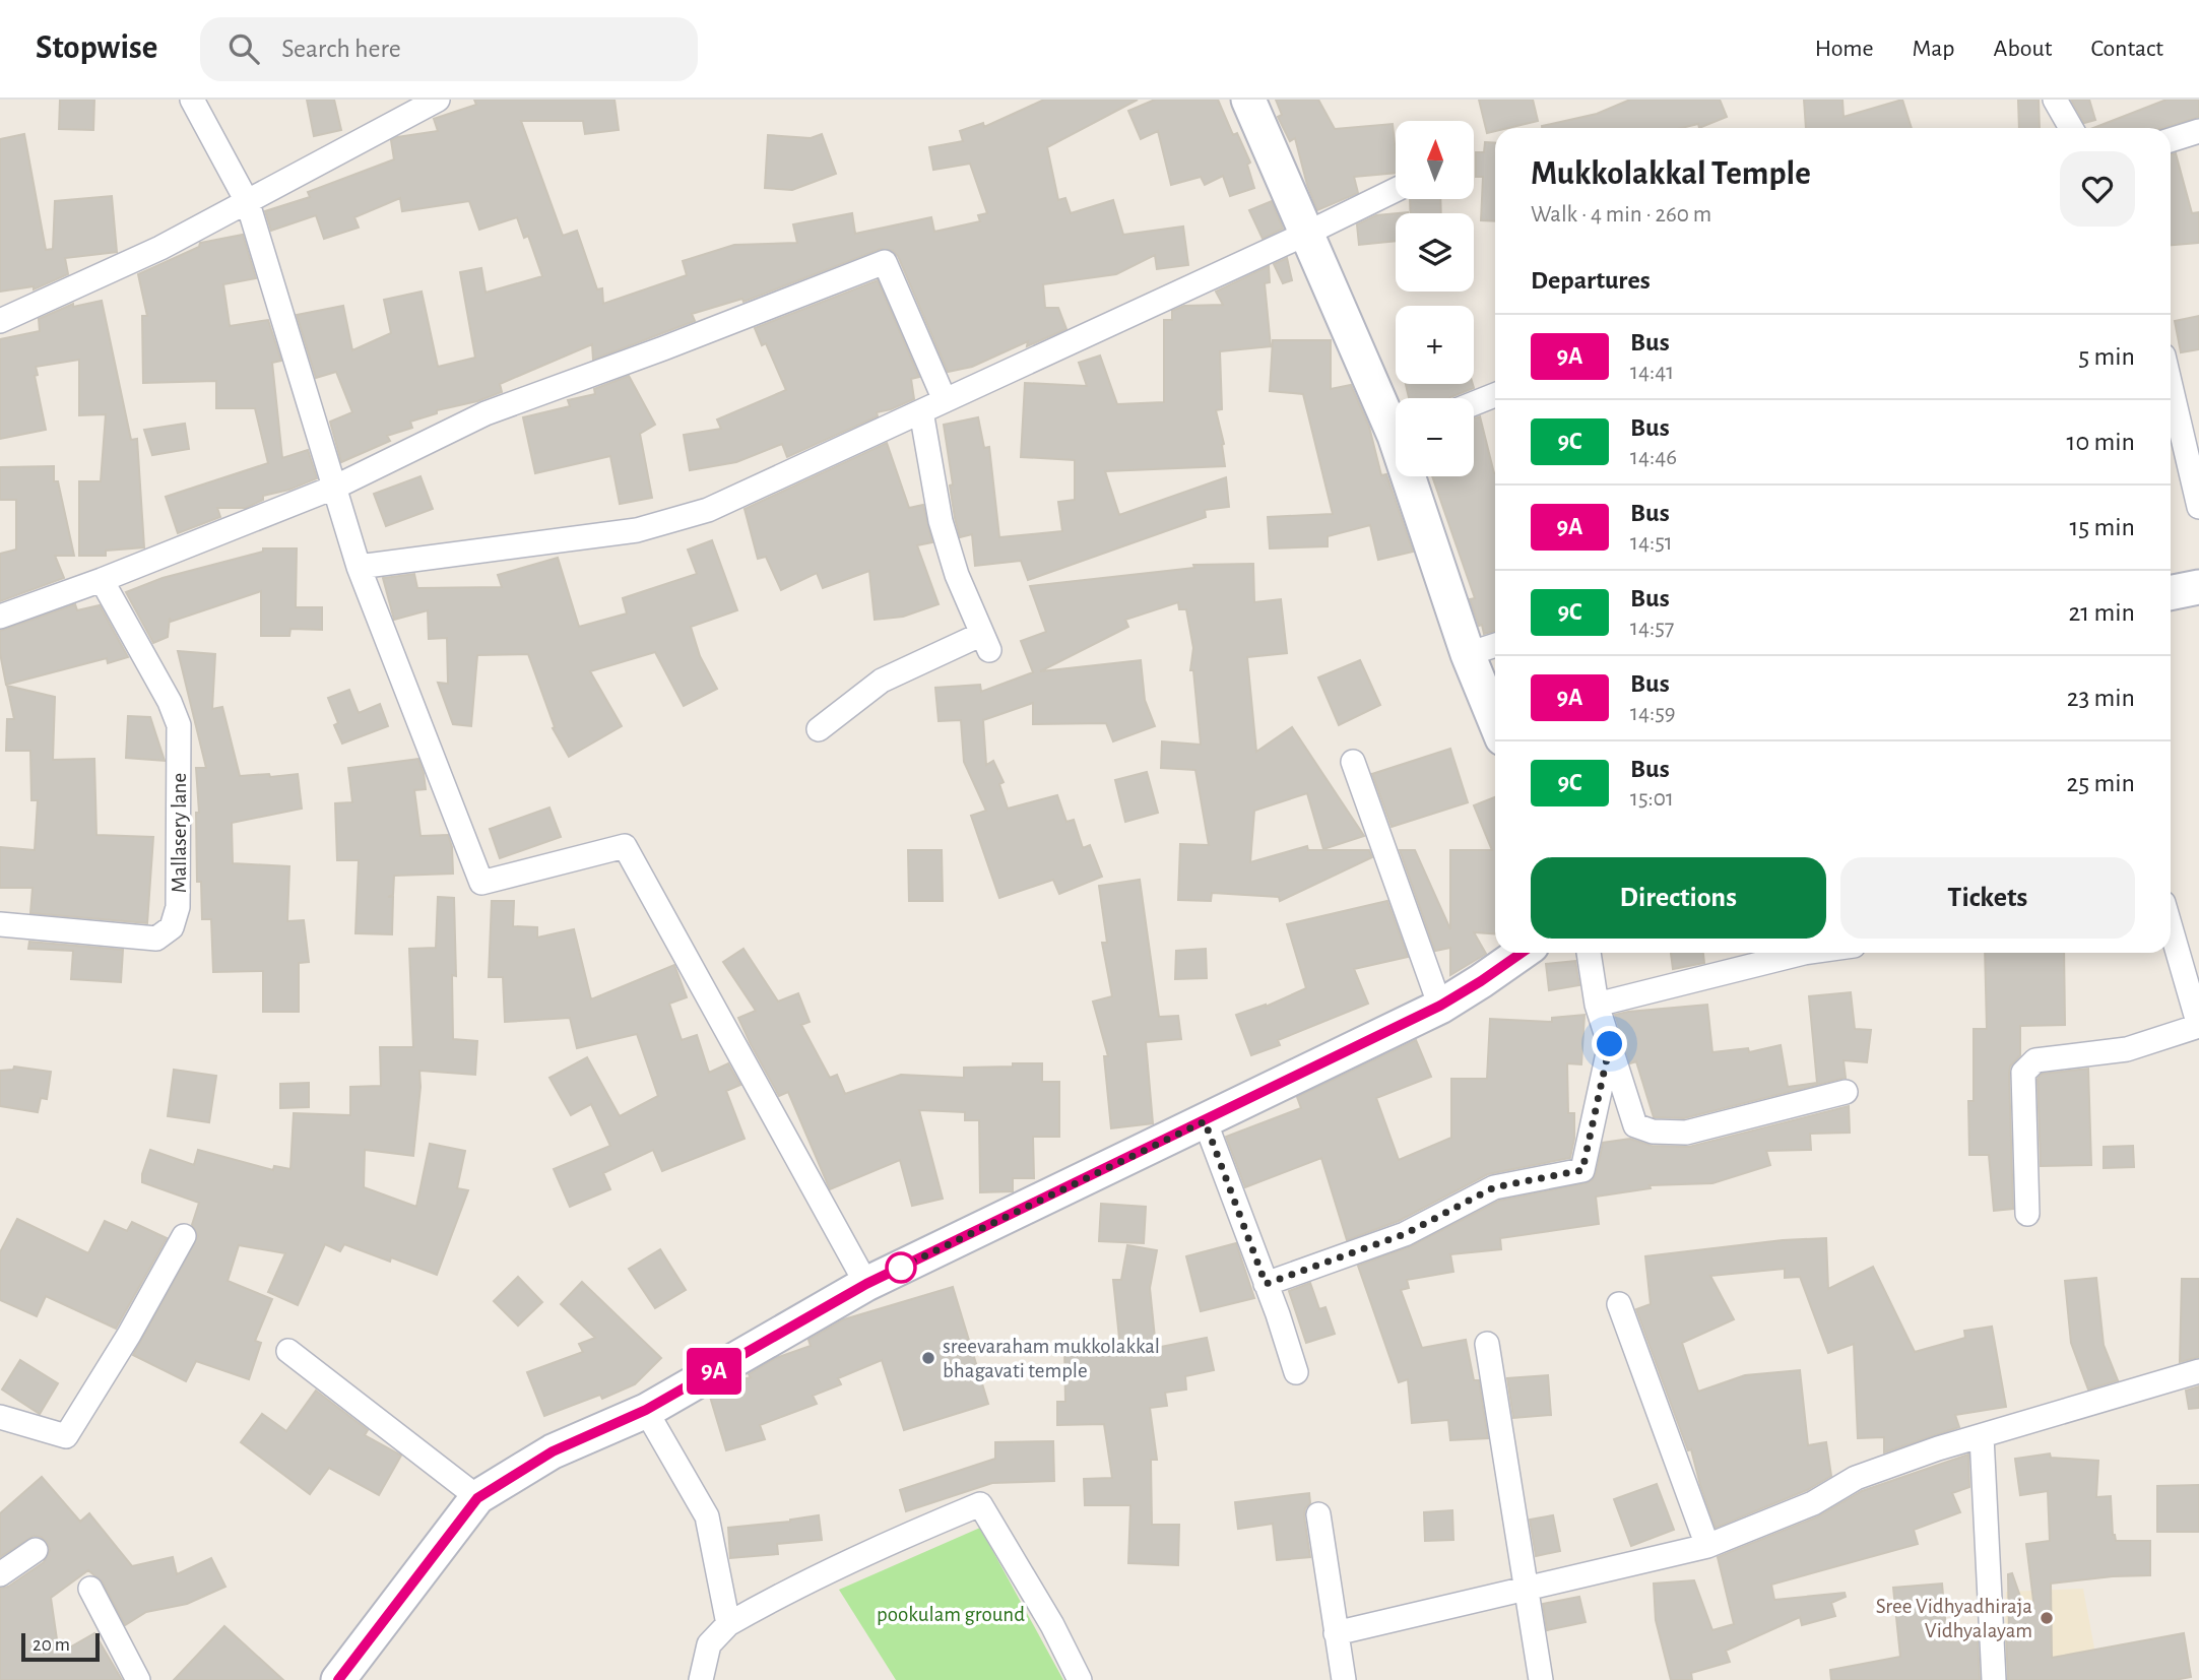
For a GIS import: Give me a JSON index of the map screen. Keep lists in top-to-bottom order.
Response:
{
  "streets": {
    "street": ["Mallasery lane"]
  },
  "parks": ["pookulam ground"],
  "places": ["sreevaraham mukkolakkal bhagavati temple", "Sree Vidhyadhiraja Vidhyalayam"],
  "lines": ["bus line 9A"],
  "scale_bar": "20 m",
  "north": "top",
  "page": {
    "header": "Stopwise",
    "search": "Search here",
    "nav": [
      "Home",
      "Map",
      "About",
      "Contact"
    ],
    "on_map": "9A",
    "map_buttons": ["+", "−"],
    "heading": [
      ["Mukkolakkal Temple", "Walk · 4 min · 260 m"],
      "Departures"
    ],
    "list": [
      {
        "mark": "9A",
        "name": "Bus",
        "note": "14:41",
        "value": "5 min"
      },
      {
        "mark": "9C",
        "name": "Bus",
        "note": "14:46",
        "value": "10 min"
      },
      {
        "mark": "9A",
        "name": "Bus",
        "note": "14:51",
        "value": "15 min"
      },
      {
        "mark": "9C",
        "name": "Bus",
        "note": "14:57",
        "value": "21 min"
      },
      {
        "mark": "9A",
        "name": "Bus",
        "note": "14:59",
        "value": "23 min"
      },
      {
        "mark": "9C",
        "name": "Bus",
        "note": "15:01",
        "value": "25 min"
      }
    ],
    "buttons": ["Directions", "Tickets"],
    "scale": "20 m"
  }
}
